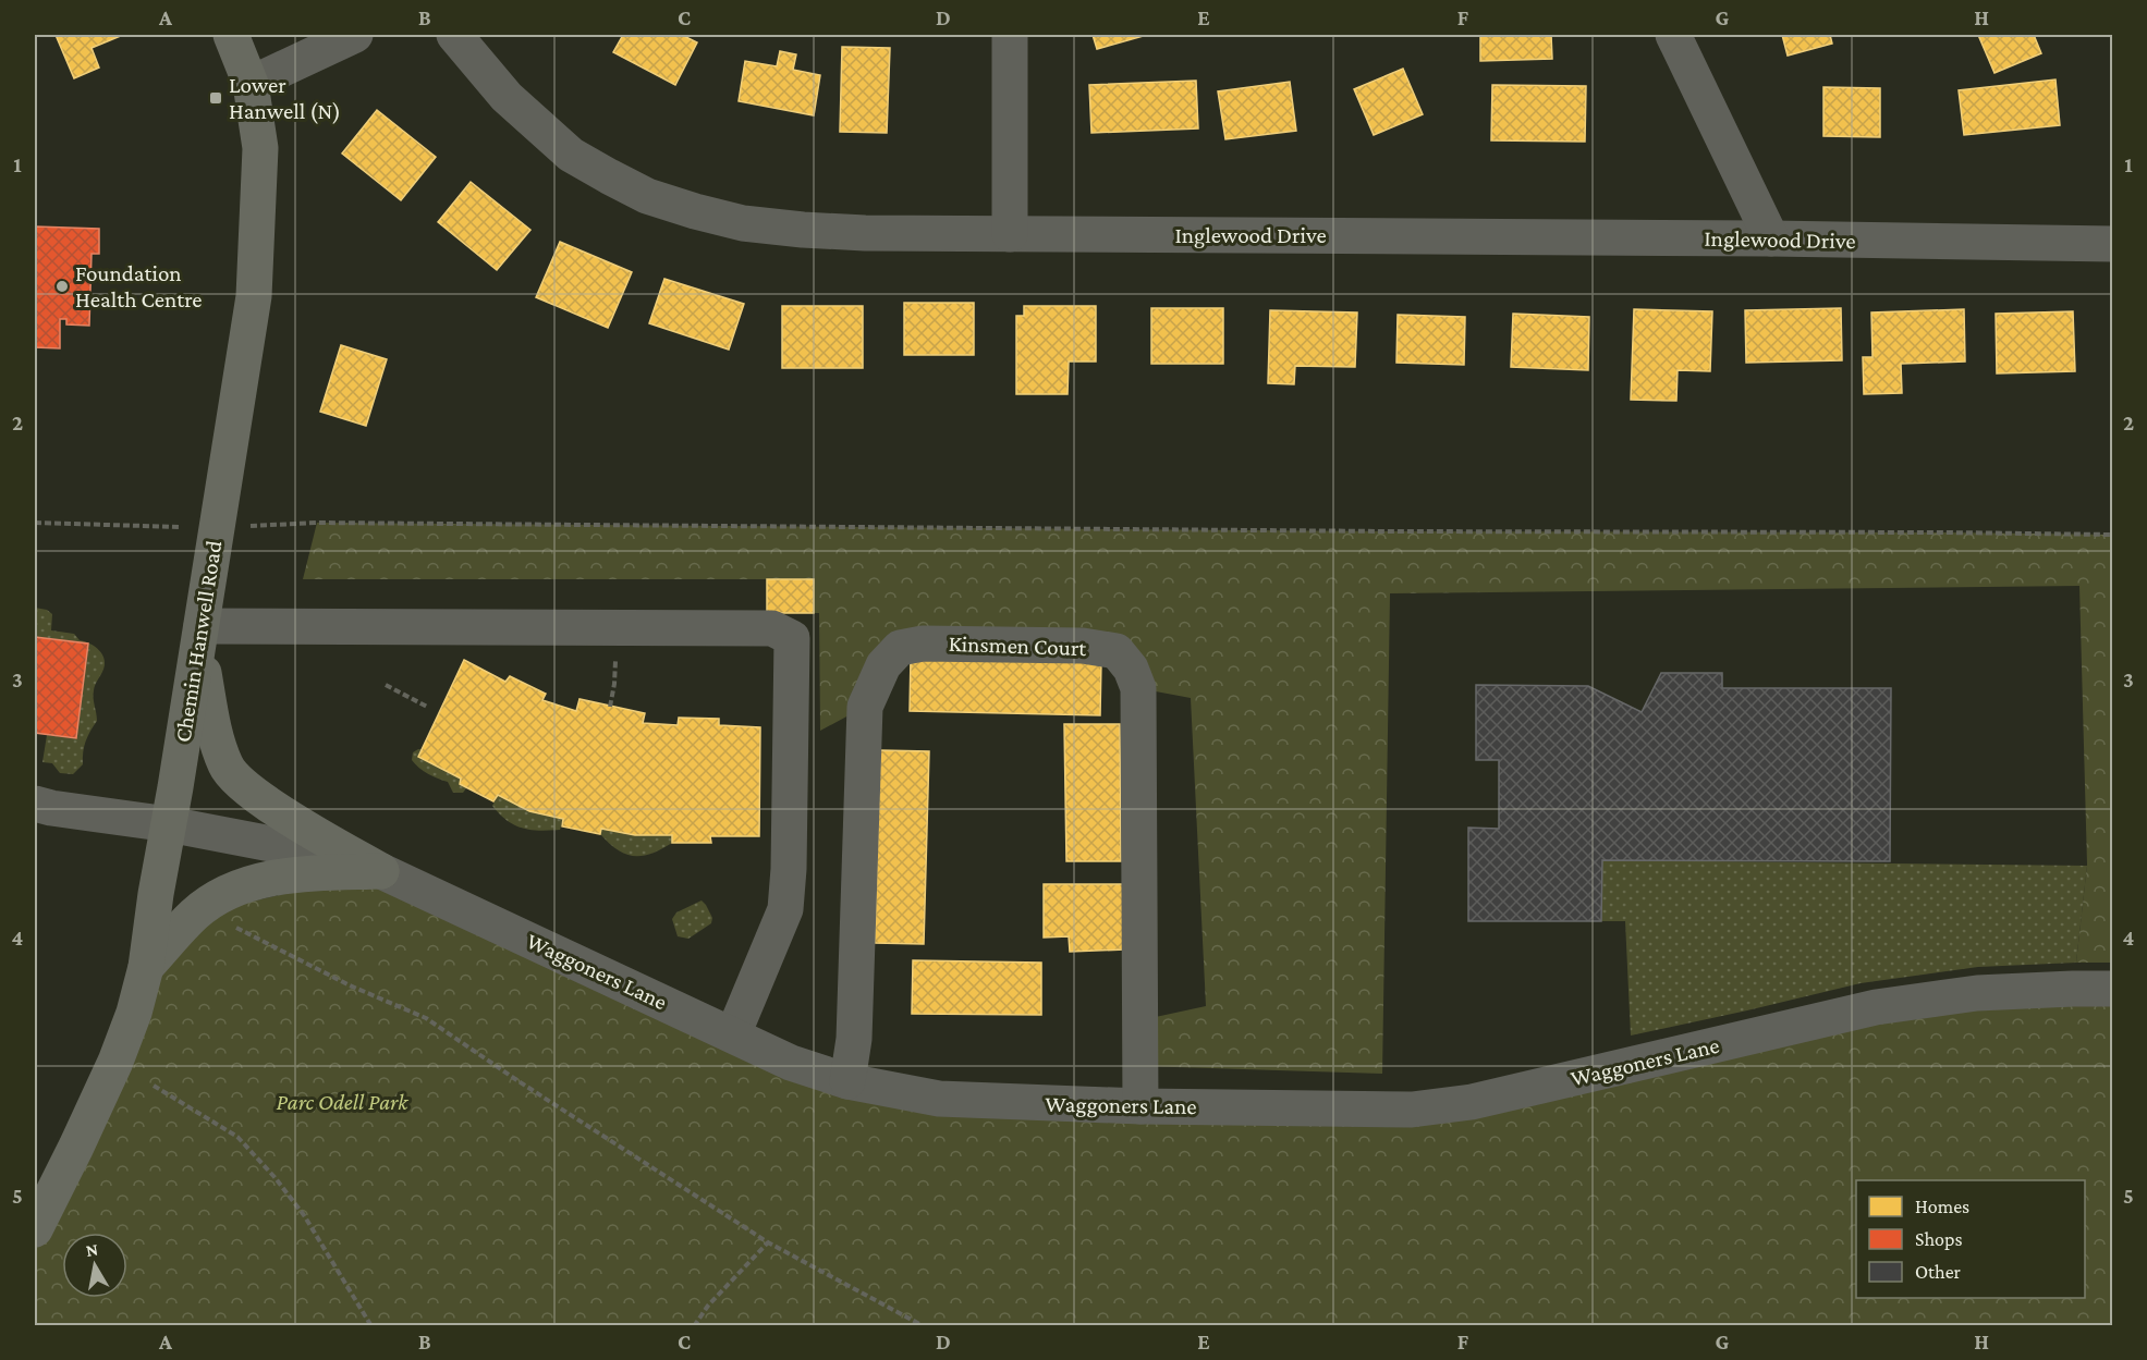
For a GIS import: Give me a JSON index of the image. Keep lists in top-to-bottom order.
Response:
{
  "streets": {
    "main road": ["Chemin Hanwell Road"],
    "street": ["Inglewood Drive", "Kinsmen Court", "Waggoners Lane"]
  },
  "crossings": [
    ["Chemin Hanwell Road", "Waggoners Lane"],
    ["Kinsmen Court", "Waggoners Lane"]
  ],
  "parks": ["Parc Odell Park"],
  "places": {
    "transit": ["Lower Hanwell (N)"],
    "other": ["Foundation Health Centre"]
  },
  "legend": ["Homes", "Shops", "Other"],
  "north": "top",
  "grid": {
    "columns": [
      "A",
      "B",
      "C",
      "D",
      "E",
      "F",
      "G",
      "H"
    ],
    "rows": [
      "1",
      "2",
      "3",
      "4",
      "5"
    ]
  }
}
